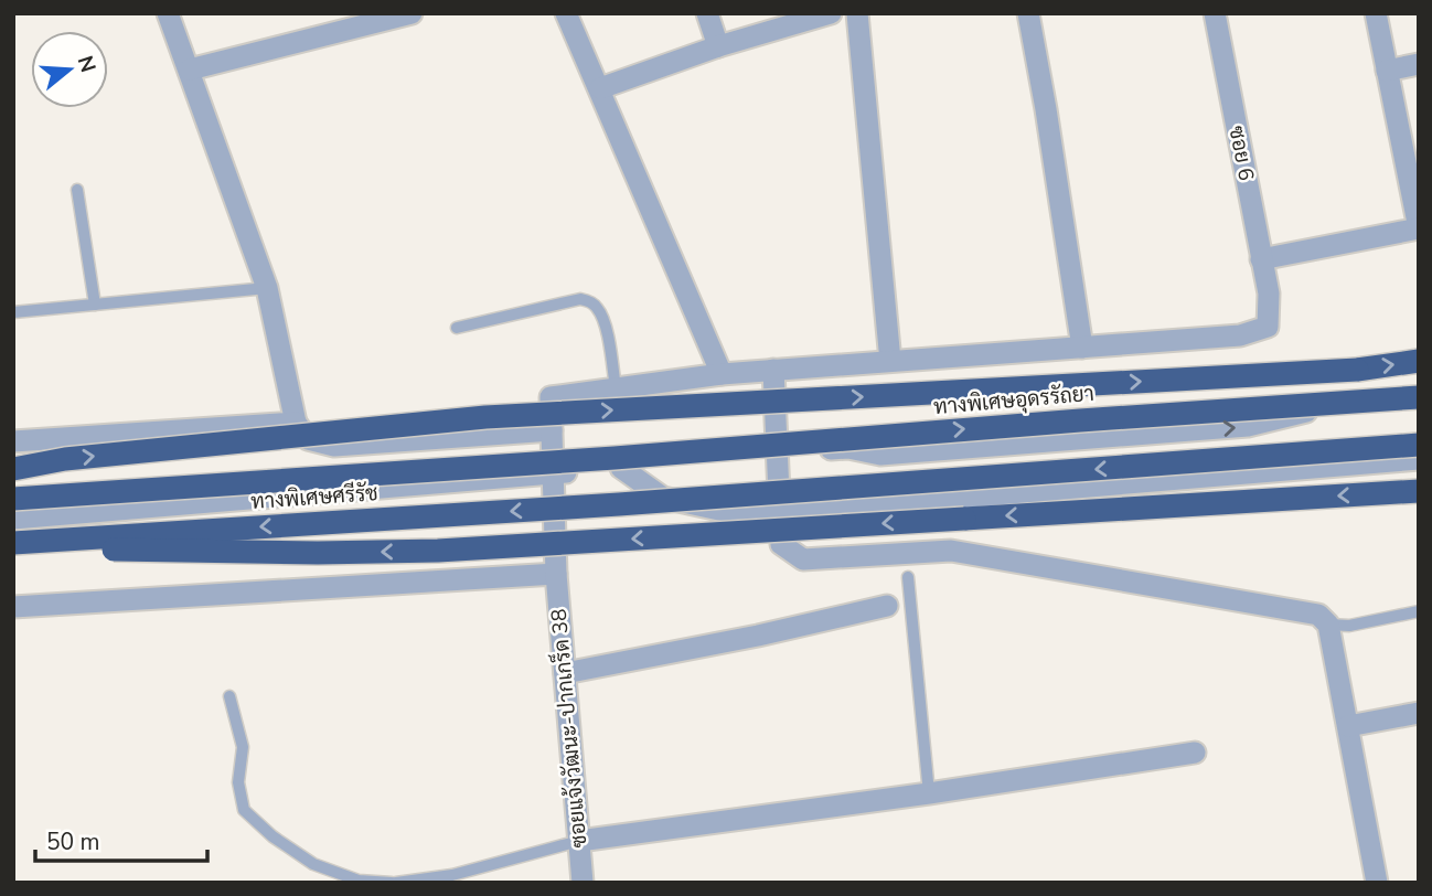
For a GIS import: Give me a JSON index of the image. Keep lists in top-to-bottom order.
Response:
{
  "streets": {
    "highway": ["ทางพิเศษอุดรรัถยา", "ทางพิเศษศรีรัช"],
    "street": ["ซอย 6", "ซอยแจ้งวัฒนะ-ปากเกร็ด 38"]
  },
  "crossings": [
    ["ทางพิเศษอุดรรัถยา", "ทางพิเศษศรีรัช"]
  ],
  "scale_bar": "50 m",
  "north": "right"
}
